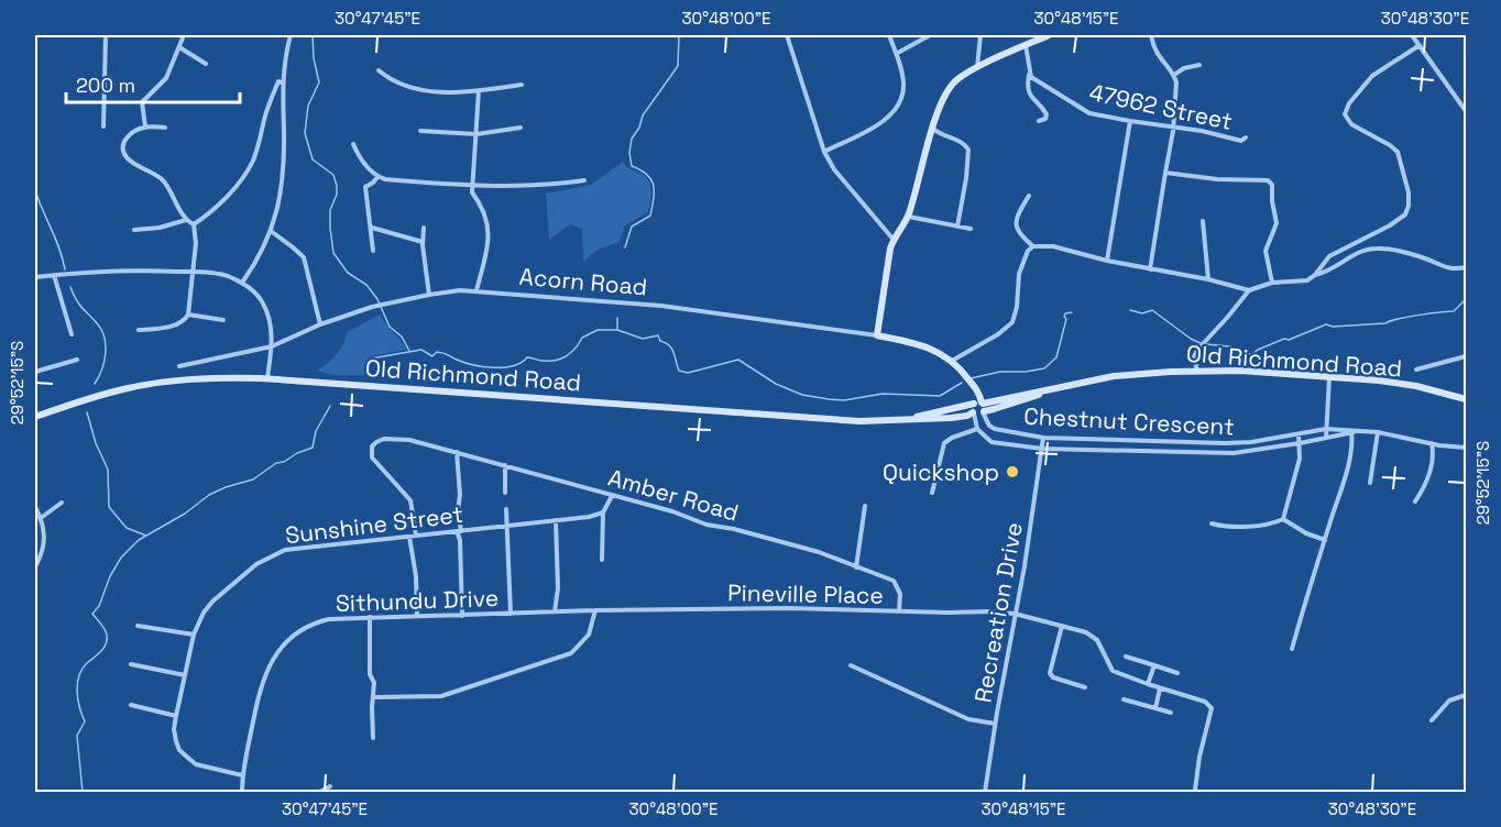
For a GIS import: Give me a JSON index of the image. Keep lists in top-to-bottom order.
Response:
{
  "streets": {
    "street": [
      "47962 Street",
      "Acorn Road",
      "Old Richmond Road",
      "Chestnut Crescent",
      "Amber Road",
      "Sunshine Street",
      "Pineville Place",
      "Sithundu Drive",
      "Recreation Drive"
    ]
  },
  "crossings": [
    ["Acorn Road", "Old Richmond Road"],
    ["Acorn Road", "Chestnut Crescent"],
    ["Old Richmond Road", "Chestnut Crescent"],
    ["Chestnut Crescent", "Recreation Drive"],
    ["Amber Road", "Sunshine Street"],
    ["Amber Road", "Pineville Place"],
    ["Sunshine Street", "Sithundu Drive"],
    ["Pineville Place", "Sithundu Drive"],
    ["Pineville Place", "Recreation Drive"]
  ],
  "places": ["Quickshop"],
  "scale_bar": "200 m",
  "coordinates": [
    "30°47'45\"E",
    "30°48'00\"E",
    "30°48'15\"E",
    "30°48'30\"E",
    "29°52'15\"S"
  ]
}
